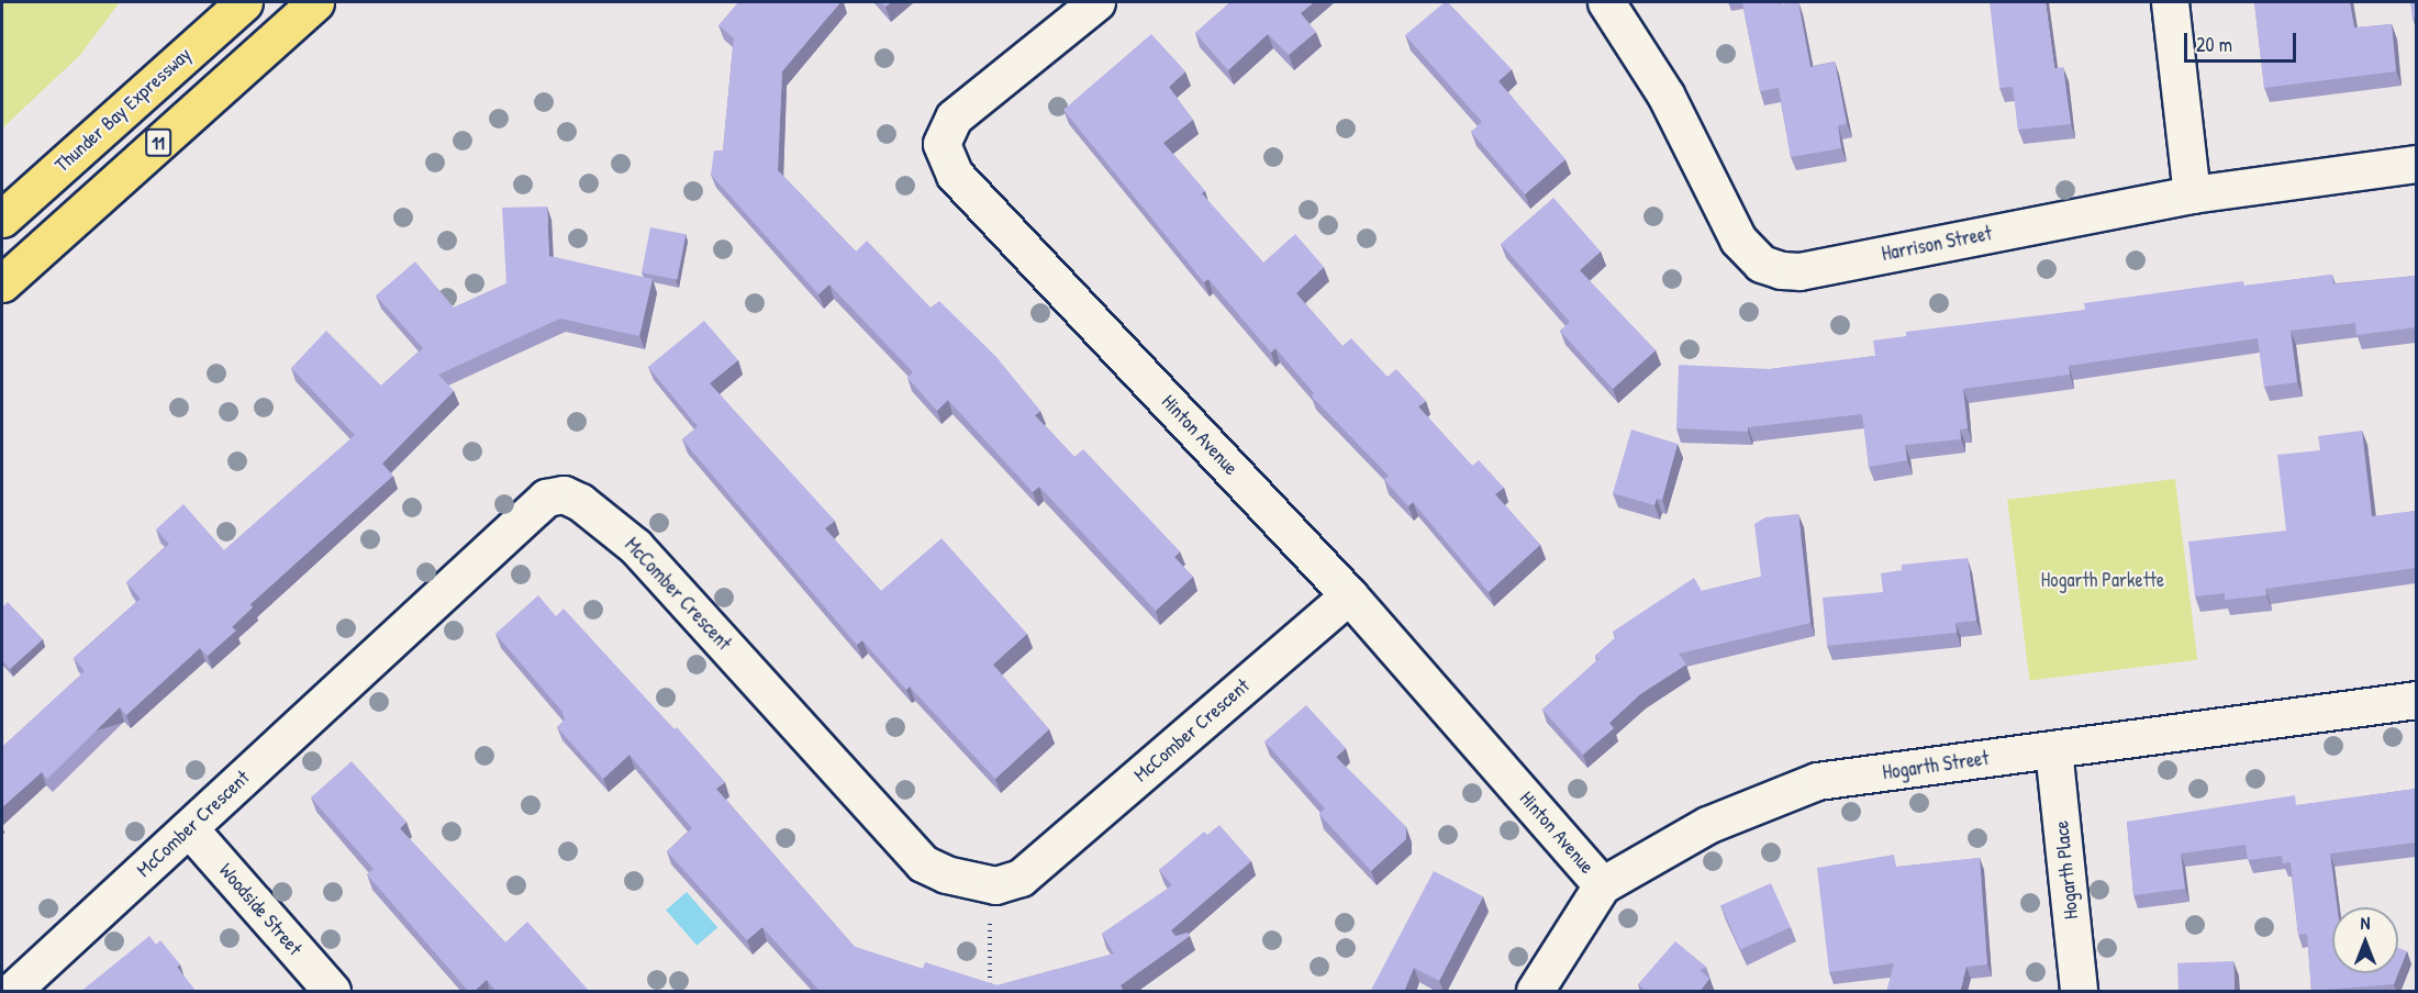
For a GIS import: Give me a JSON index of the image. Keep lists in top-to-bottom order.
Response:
{
  "streets": {
    "highway": ["Thunder Bay Expressway", "11"],
    "street": [
      "Harrison Street",
      "Hinton Avenue",
      "McComber Crescent",
      "Hogarth Street",
      "Hogarth Place",
      "Woodside Street"
    ]
  },
  "crossings": [
    ["Hinton Avenue", "McComber Crescent"],
    ["Hinton Avenue", "Hogarth Street"],
    ["McComber Crescent", "Woodside Street"],
    ["Hogarth Street", "Hogarth Place"]
  ],
  "parks": ["Hogarth Parkette"],
  "scale_bar": "20 m",
  "north": "top"
}
